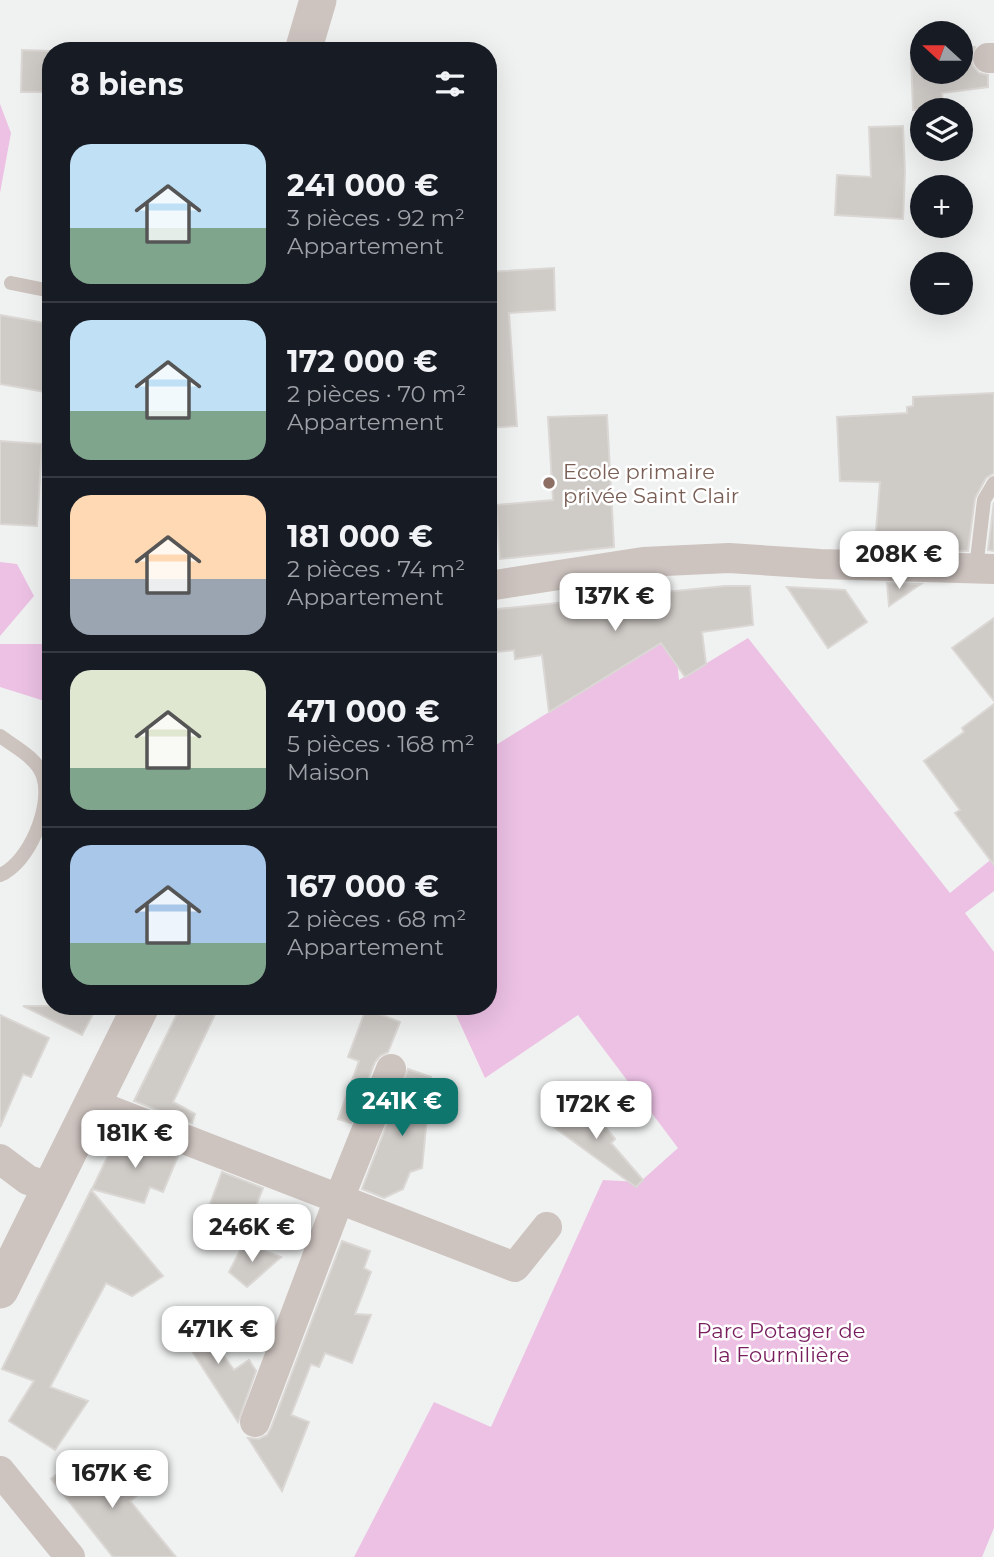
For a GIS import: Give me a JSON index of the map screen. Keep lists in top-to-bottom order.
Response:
{
  "parks": ["Parc Potager de la Fournilière"],
  "places": ["Ecole primaire privée Saint Clair"],
  "north": "left",
  "page": {
    "map_buttons": ["+", "−"],
    "heading": "8 biens",
    "list": [
      {
        "name": "241 000 €",
        "note": "3 pièces · 92 m² · Appartement"
      },
      {
        "name": "172 000 €",
        "note": "2 pièces · 70 m² · Appartement"
      },
      {
        "name": "181 000 €",
        "note": "2 pièces · 74 m² · Appartement"
      },
      {
        "name": "471 000 €",
        "note": "5 pièces · 168 m² · Maison"
      },
      {
        "name": "167 000 €",
        "note": "2 pièces · 68 m² · Appartement"
      }
    ],
    "price": [
      "208K €",
      "137K €",
      "241K €",
      "172K €",
      "181K €",
      "246K €",
      "471K €",
      "167K €"
    ]
  }
}
